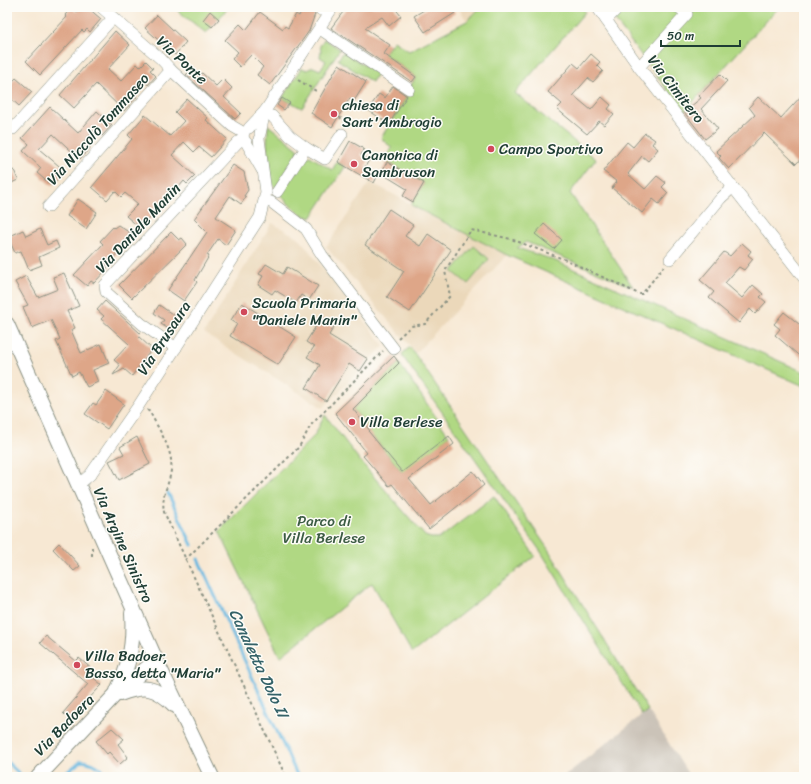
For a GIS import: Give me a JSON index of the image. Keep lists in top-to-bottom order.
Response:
{
  "streets": {
    "main road": ["Via Argine Sinistro", "Via Badoera"],
    "street": [
      "Via Ponte",
      "Via Cimitero",
      "Via Niccolò Tommaseo",
      "Via Daniele Manin",
      "Via Brusaura"
    ]
  },
  "crossings": [
    ["Via Ponte", "Via Niccolò Tommaseo"],
    ["Via Ponte", "Via Daniele Manin"],
    ["Via Ponte", "Via Brusaura"],
    ["Via Daniele Manin", "Via Brusaura"],
    ["Via Brusaura", "Via Argine Sinistro"],
    ["Via Argine Sinistro", "Via Badoera"]
  ],
  "water": ["Canaletta Dolo II"],
  "parks": ["Parco di Villa Berlese"],
  "places": [
    "chiesa di Sant'Ambrogio",
    "Campo Sportivo",
    "Canonica di Sambruson",
    "Scuola Primaria \"Daniele Manin\"",
    "Villa Berlese",
    "Villa Badoer, Basso, detta \"Maria\""
  ],
  "scale_bar": "50 m"
}
